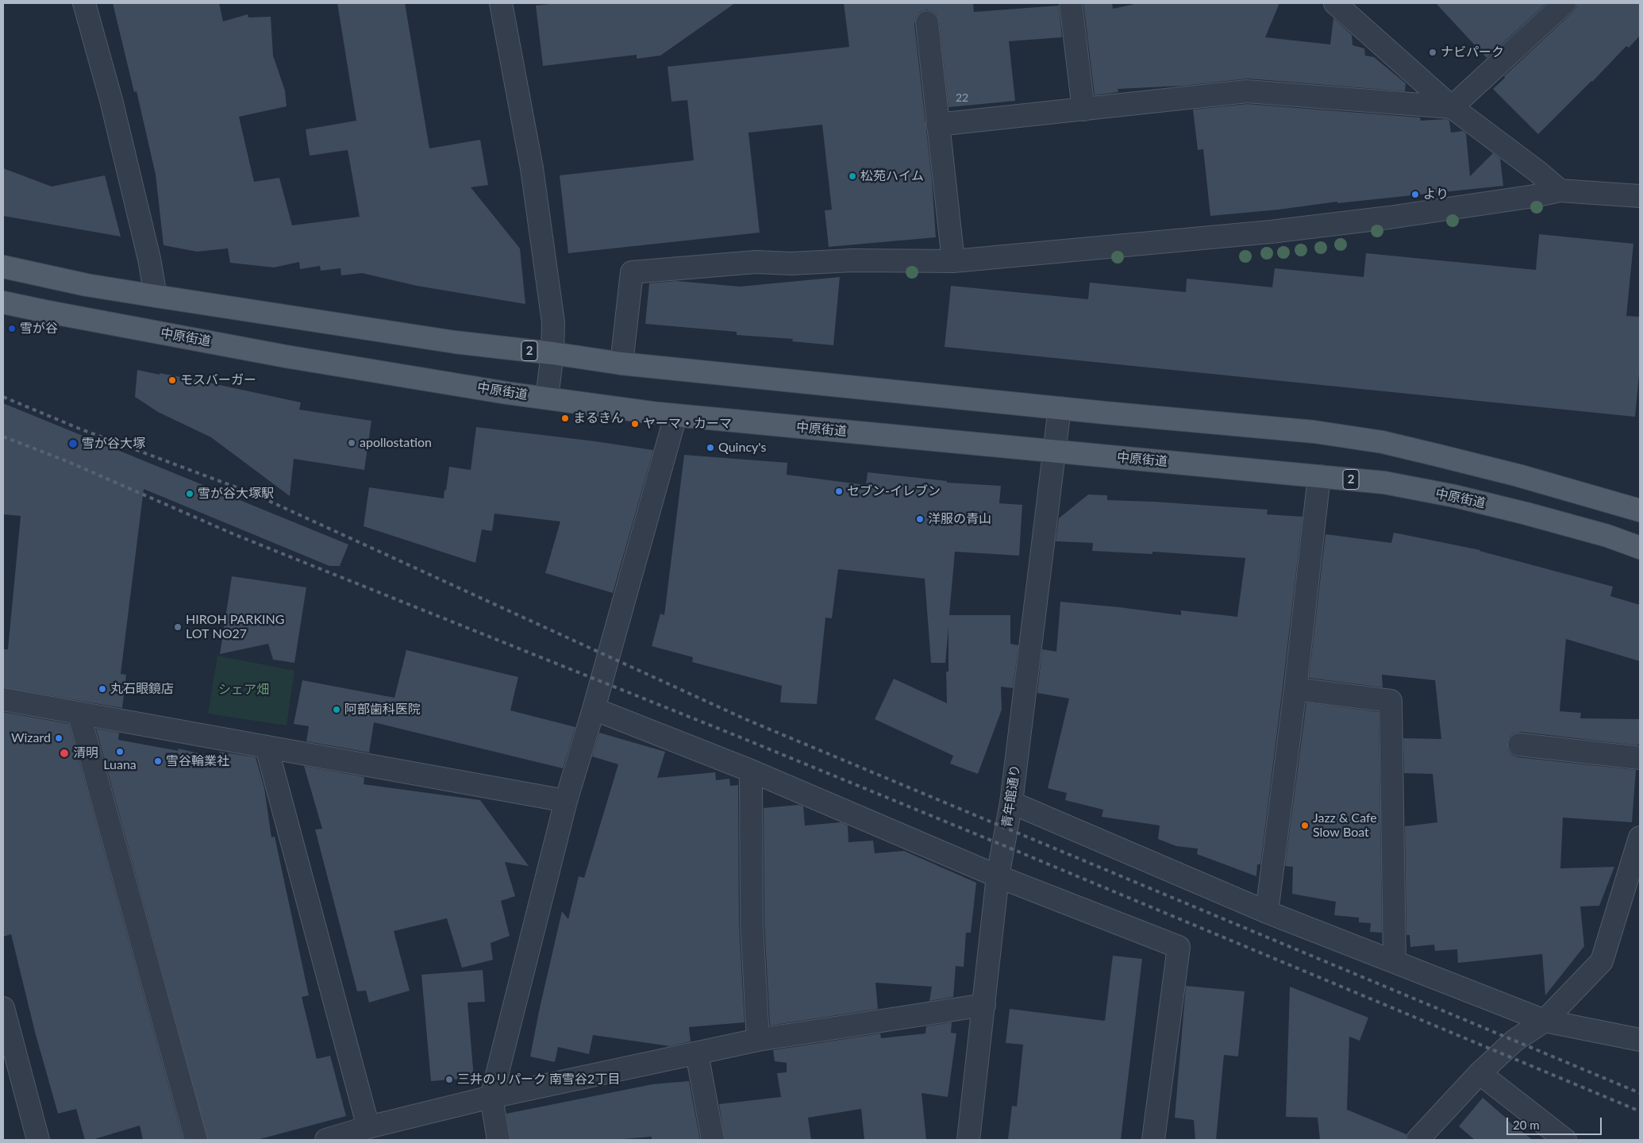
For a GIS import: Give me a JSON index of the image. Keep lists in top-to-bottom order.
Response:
{
  "streets": {
    "main road": ["中原街道", "2"],
    "street": ["青年館通り"]
  },
  "crossings": [
    ["中原街道", "青年館通り"],
    ["2", "青年館通り"]
  ],
  "parks": ["シェア畑"],
  "places": [
    "ナビパーク",
    "松苑ハイム",
    "より",
    "雪が谷",
    "モスバーガー",
    "まるきん",
    "ヤーマ・カーマ",
    "apollostation",
    "雪が谷大塚",
    "Quincy's",
    "セブン-イレブン",
    "雪が谷大塚駅",
    "洋服の青山",
    "HIROH PARKING LOT NO27",
    "丸石眼鏡店",
    "阿部歯科医院",
    "Wizard",
    "Luana",
    "清明",
    "雪谷輪業社",
    "Jazz & Cafe Slow Boat",
    "三井のリパーク 南雪谷2丁目"
  ],
  "house_numbers": ["22"],
  "scale_bar": "20 m"
}
